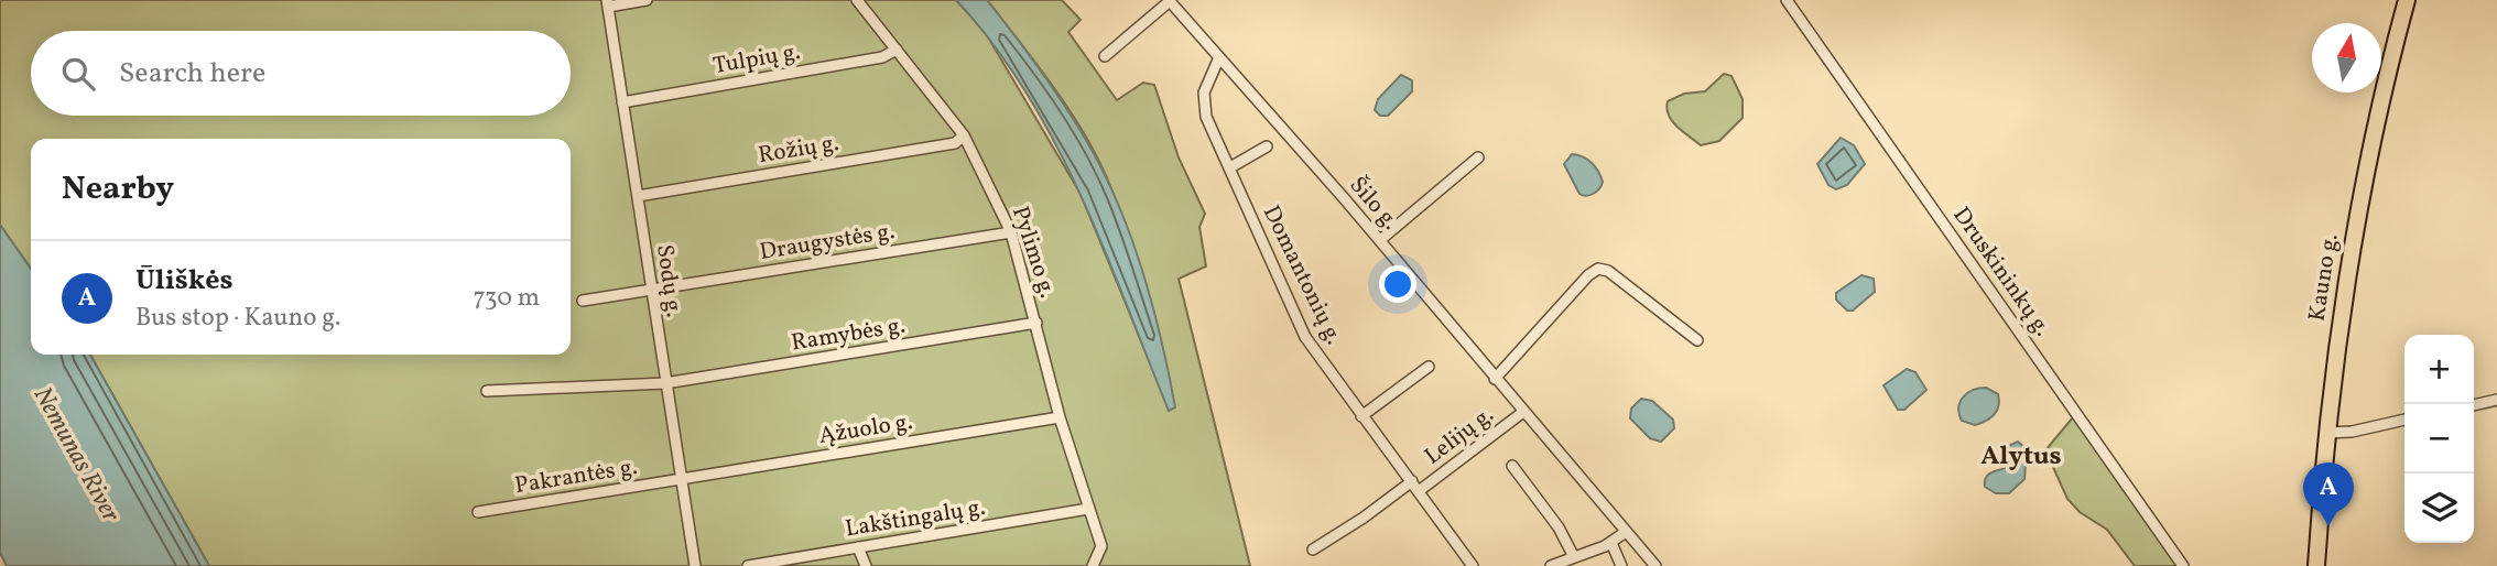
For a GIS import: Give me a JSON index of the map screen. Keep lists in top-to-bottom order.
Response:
{
  "streets": {
    "main road": ["Kauno g."],
    "street": [
      "Tulpių g.",
      "Rožių g.",
      "Šilo g.",
      "Draugystės g.",
      "Pylimo g.",
      "Druskininkų g.",
      "Domantonių g.",
      "Sodų g.",
      "Ramybės g.",
      "Ąžuolo g.",
      "Lelijų g.",
      "Pakrantės g.",
      "Lakštingalų g."
    ]
  },
  "crossings": [
    ["Tulpių g.", "Pylimo g."],
    ["Tulpių g.", "Sodų g."],
    ["Rožių g.", "Pylimo g."],
    ["Rožių g.", "Sodų g."],
    ["Šilo g.", "Domantonių g."],
    ["Šilo g.", "Lelijų g."],
    ["Draugystės g.", "Pylimo g."],
    ["Draugystės g.", "Sodų g."],
    ["Pylimo g.", "Ramybės g."],
    ["Pylimo g.", "Ąžuolo g."],
    ["Pylimo g.", "Lakštingalų g."],
    ["Domantonių g.", "Lelijų g."],
    ["Sodų g.", "Ramybės g."],
    ["Sodų g.", "Ąžuolo g."],
    ["Sodų g.", "Pakrantės g."],
    ["Ąžuolo g.", "Pakrantės g."]
  ],
  "districts": ["Alytus"],
  "water": ["Nemunas River"],
  "north": "top",
  "page": {
    "search": "Search here",
    "heading": "Nearby",
    "list": [
      {
        "mark": "A",
        "name": "Ūliškės",
        "note": "Bus stop · Kauno g.",
        "value": "730 m"
      }
    ],
    "map_buttons": ["+", "−"],
    "pins": "A"
  }
}
